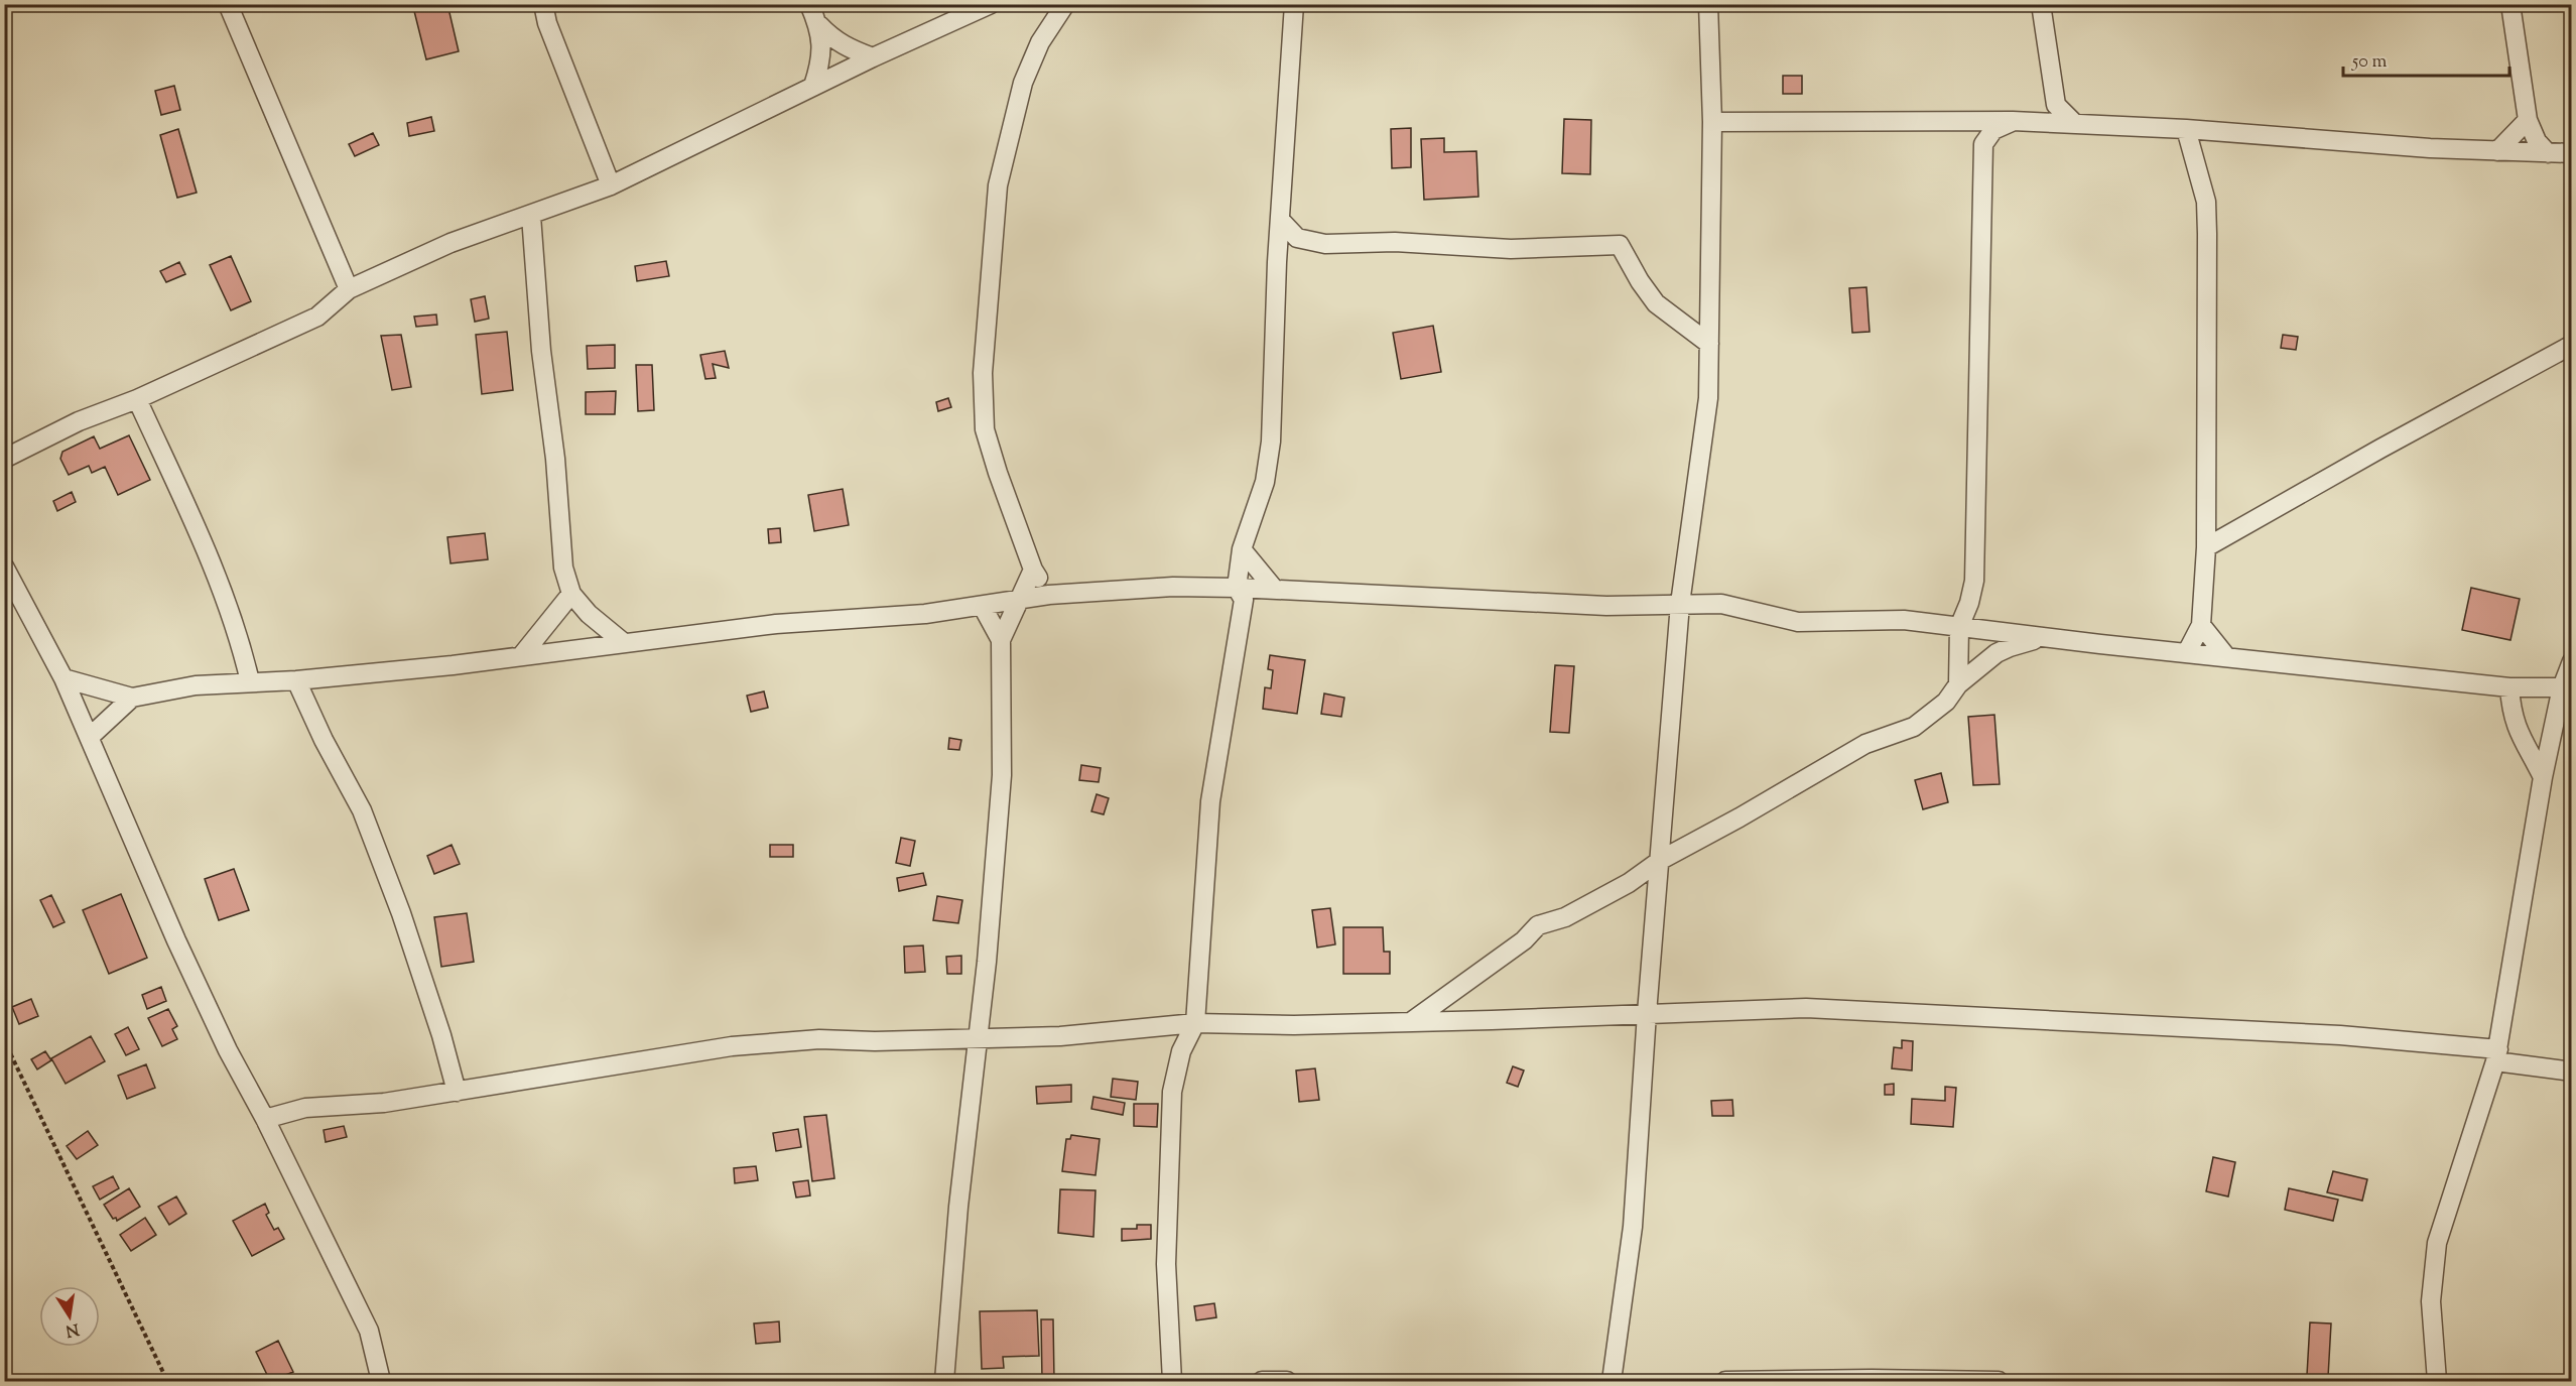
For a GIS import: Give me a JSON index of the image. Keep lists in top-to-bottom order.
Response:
{
  "scale_bar": "50 m",
  "north": "bottom"
}
